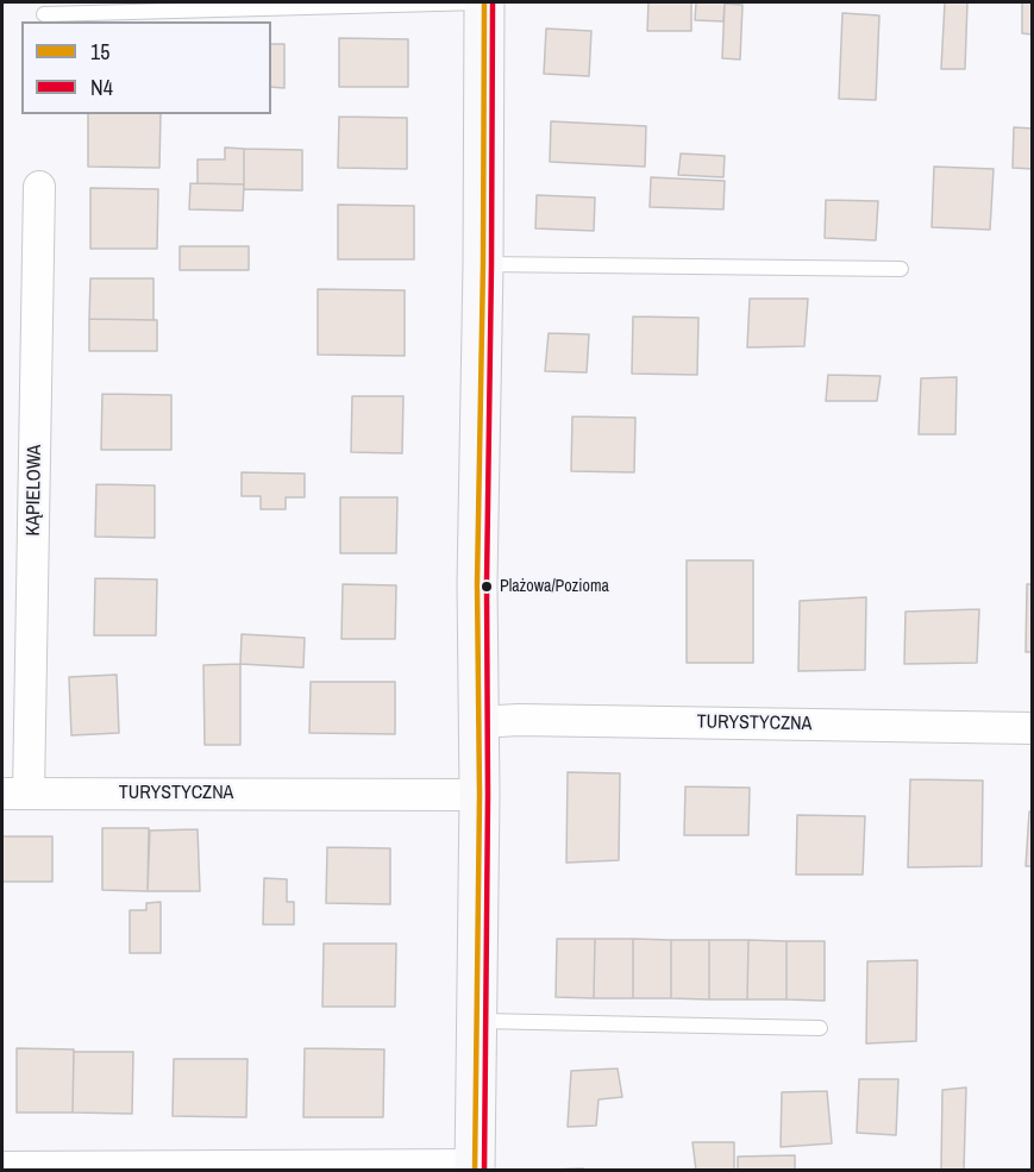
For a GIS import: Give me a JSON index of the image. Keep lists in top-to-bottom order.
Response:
{
  "streets": {
    "street": ["KĄPIELOWA", "TURYSTYCZNA"]
  },
  "crossings": [
    ["KĄPIELOWA", "TURYSTYCZNA"]
  ],
  "places": ["Plażowa/Pozioma"],
  "lines": ["transit line 15", "transit line N4"],
  "legend": ["15", "N4"]
}
